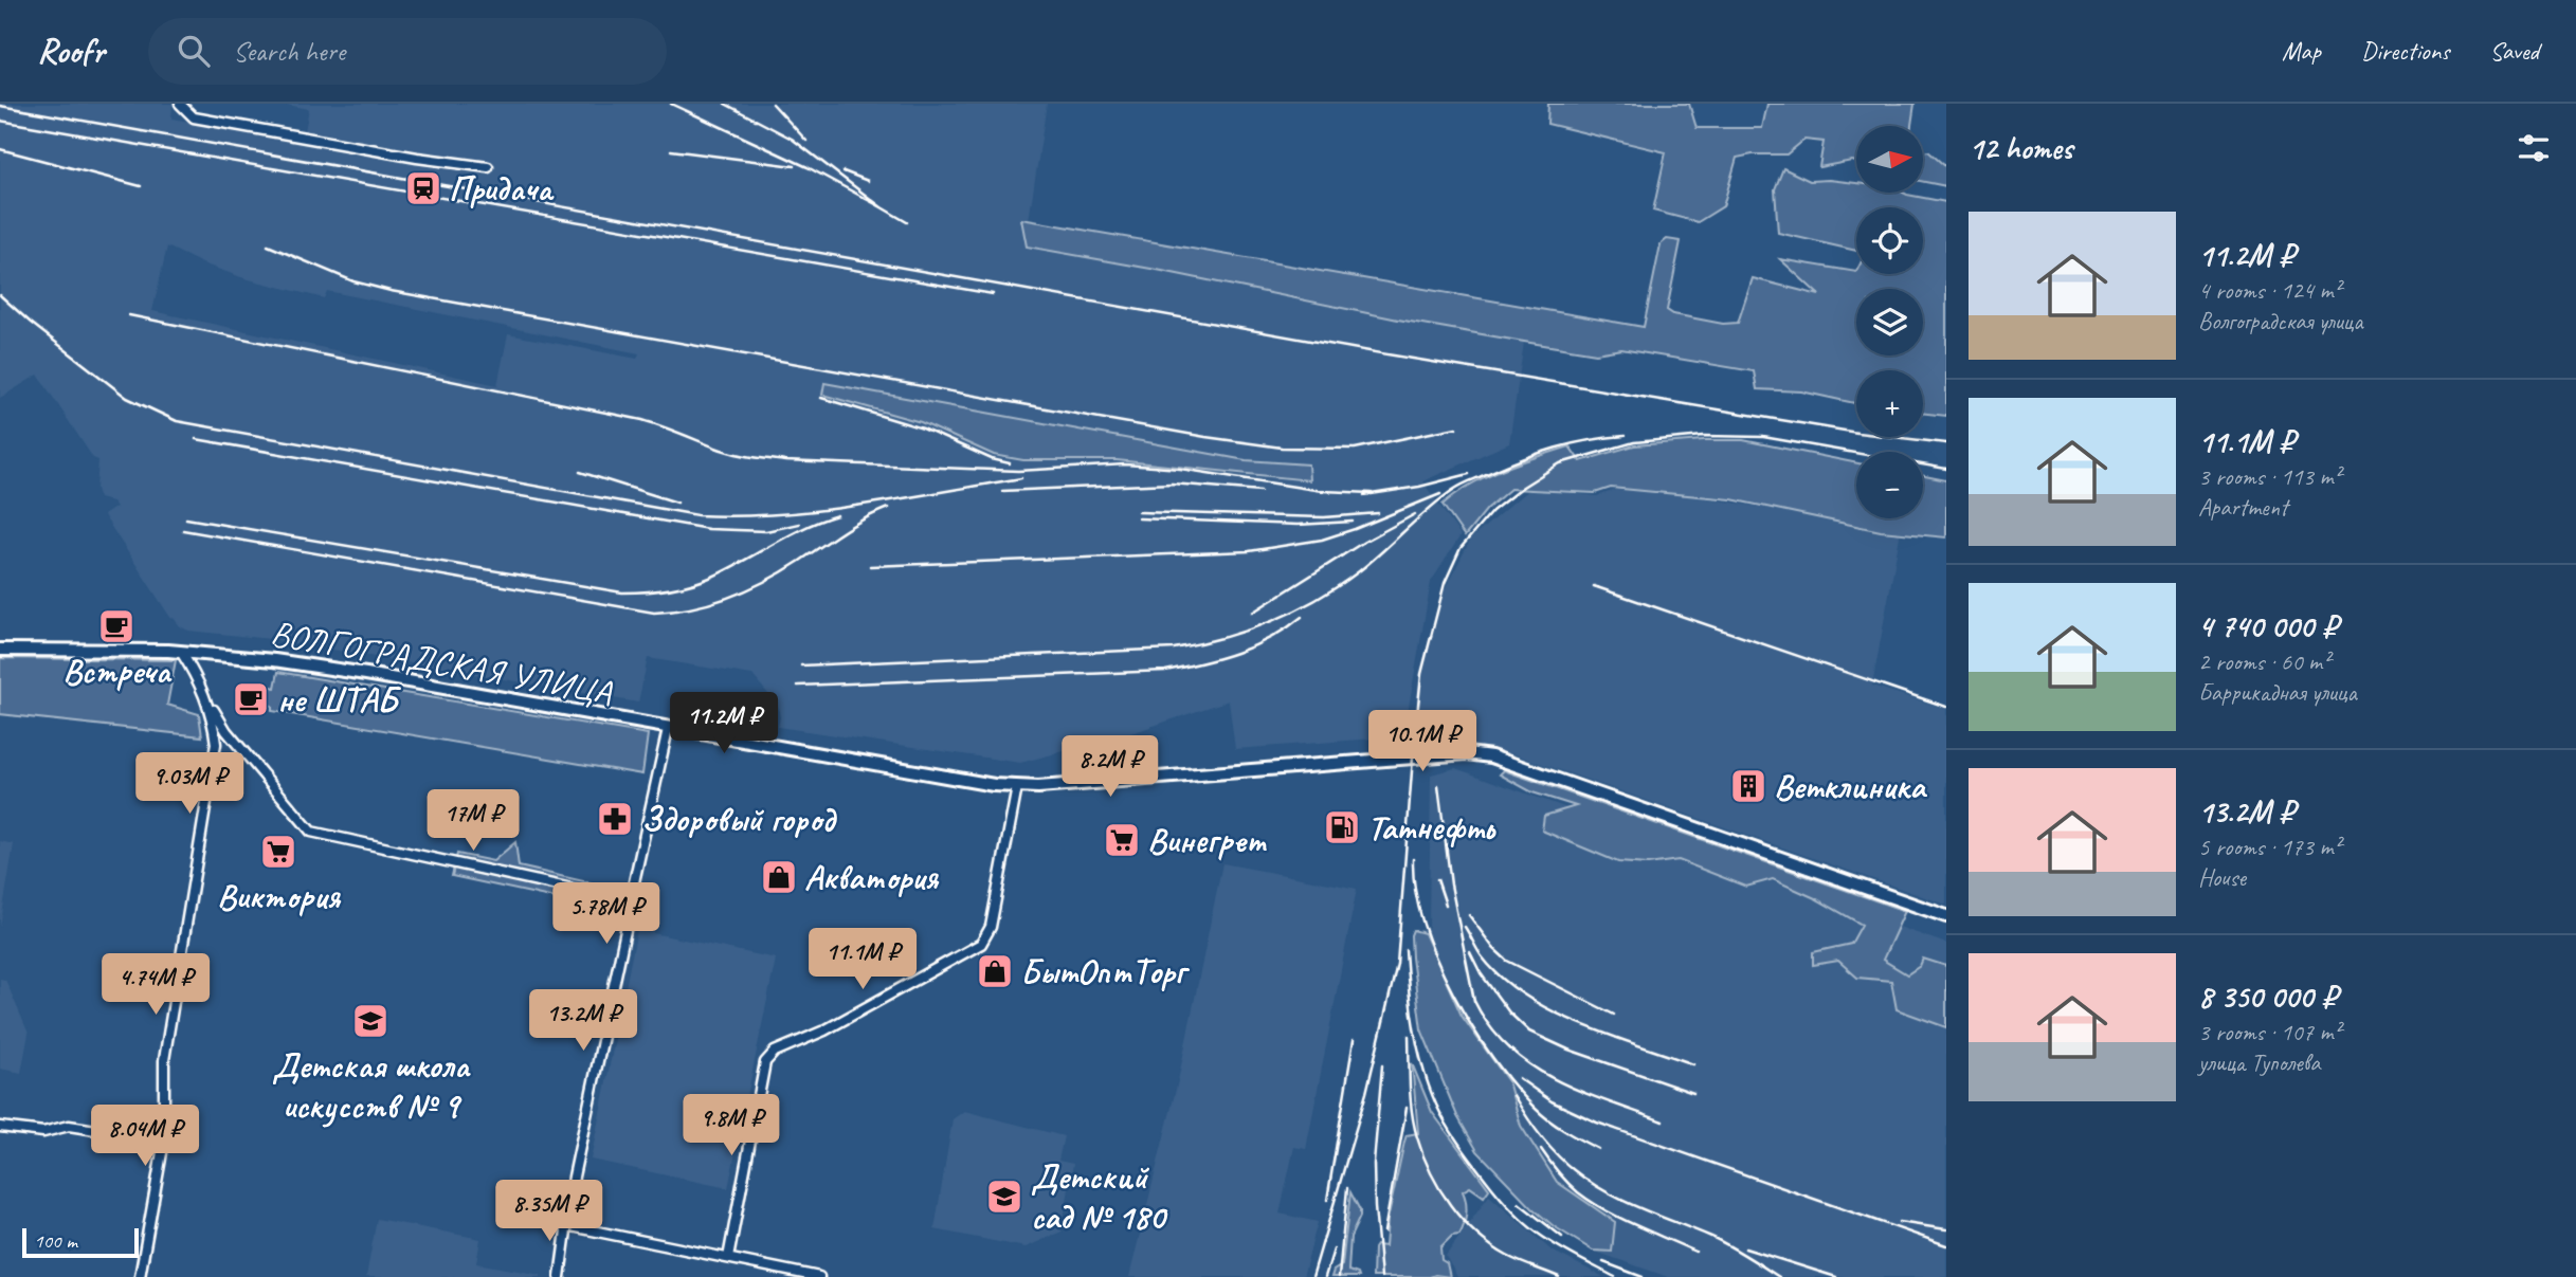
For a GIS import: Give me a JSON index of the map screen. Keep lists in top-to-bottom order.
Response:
{
  "streets": {
    "main road": ["ВОЛГОГРАДСКАЯ УЛИЦА"]
  },
  "places": {
    "station": ["Придача"],
    "cafe": ["Встреча", "не ШТАБ"],
    "building": ["Ветклиника"],
    "pharmacy": ["Здоровый город"],
    "fuel station": ["Татнефть"],
    "supermarket": ["Винегрет", "Виктория"],
    "shop": ["Акватория", "БытОптТорг"],
    "school or university": ["Детская школа искусств № 9", "Детский сад № 180"]
  },
  "scale_bar": "100 m",
  "north": "right",
  "page": {
    "header": "Roofr",
    "search": "Search here",
    "nav": ["Map", "Directions", "Saved"],
    "heading": "12 homes",
    "map_buttons": ["+", "−"],
    "list": [
      {
        "name": "11.2M ₽",
        "note": "4 rooms · 124 m² · Волгоградская улица"
      },
      {
        "name": "11.1M ₽",
        "note": "3 rooms · 113 m² · Apartment"
      },
      {
        "name": "4 740 000 ₽",
        "note": "2 rooms · 60 m² · Баррикадная улица"
      },
      {
        "name": "13.2M ₽",
        "note": "5 rooms · 173 m² · House"
      },
      {
        "name": "8 350 000 ₽",
        "note": "3 rooms · 107 m² · улица Туполева"
      }
    ],
    "price": [
      "11.2M ₽",
      "10.1M ₽",
      "8.2M ₽",
      "9.03M ₽",
      "17M ₽",
      "5.78M ₽",
      "11.1M ₽",
      "4.74M ₽",
      "13.2M ₽",
      "9.8M ₽",
      "8.04M ₽",
      "8.35M ₽"
    ],
    "scale": "100 m"
  }
}
